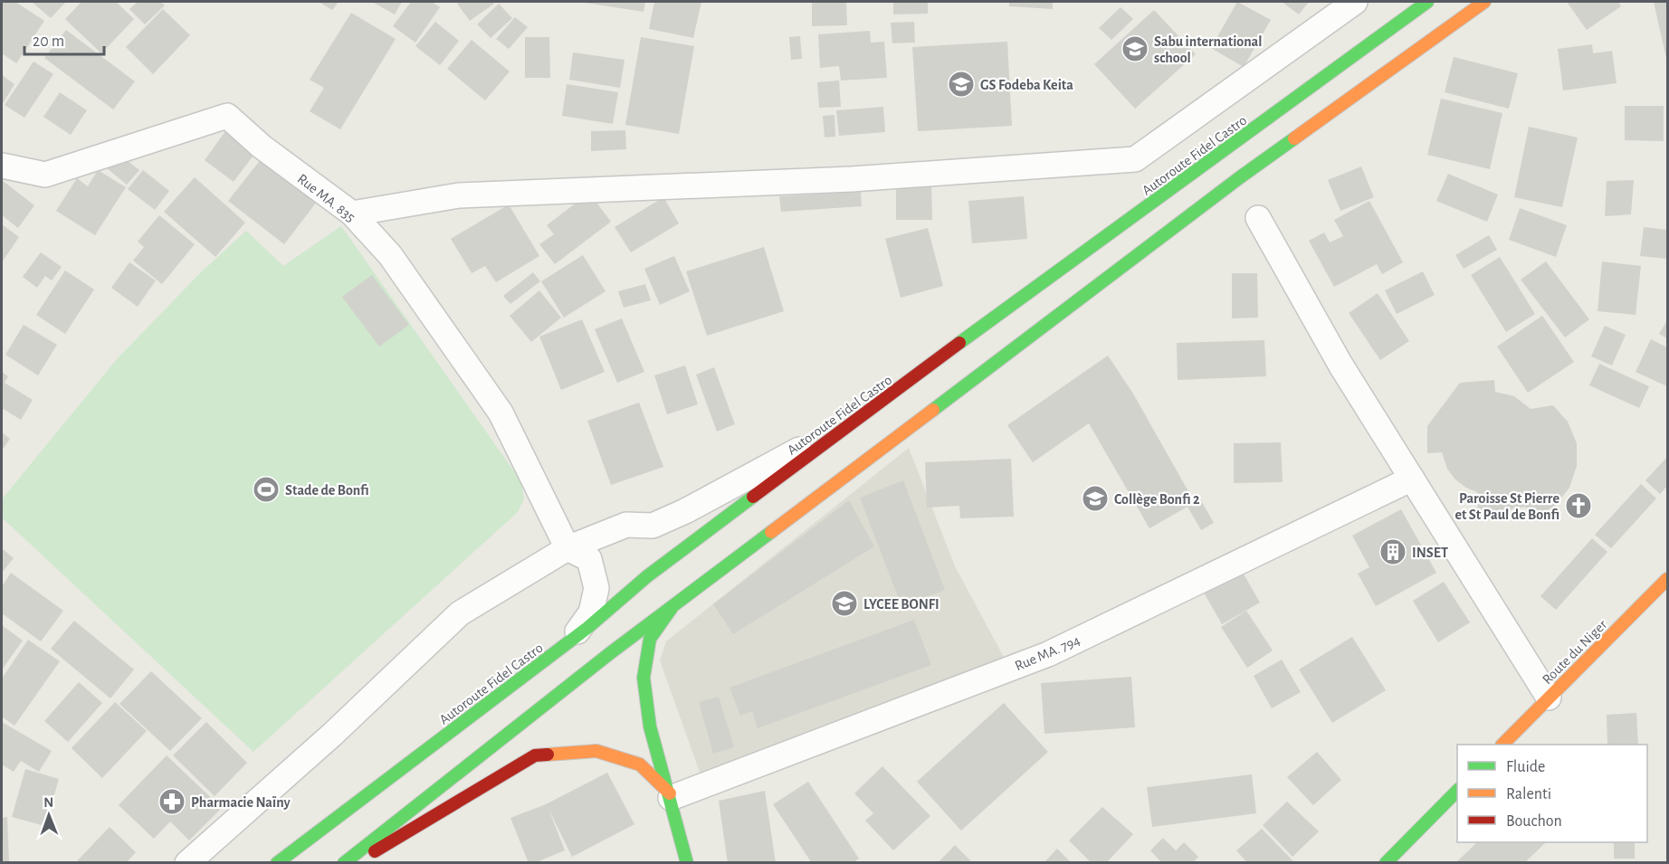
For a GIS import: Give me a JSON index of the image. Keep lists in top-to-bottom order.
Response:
{
  "streets": {
    "main road": ["Autoroute Fidel Castro", "Route du Niger"],
    "street": ["Rue MA. 835", "Rue MA. 794"]
  },
  "places": {
    "school or university": [
      "Sabu international school",
      "GS Fodeba Keita",
      "Collège Bonfi 2",
      "LYCEE BONFI"
    ],
    "sports": ["Stade de Bonfi"],
    "church": ["Paroisse St Pierre et St Paul de Bonfi"],
    "building": ["INSET"],
    "pharmacy": ["Pharmacie Naïny"]
  },
  "legend": ["Fluide", "Ralenti", "Bouchon"],
  "scale_bar": "20 m",
  "north": "top"
}
